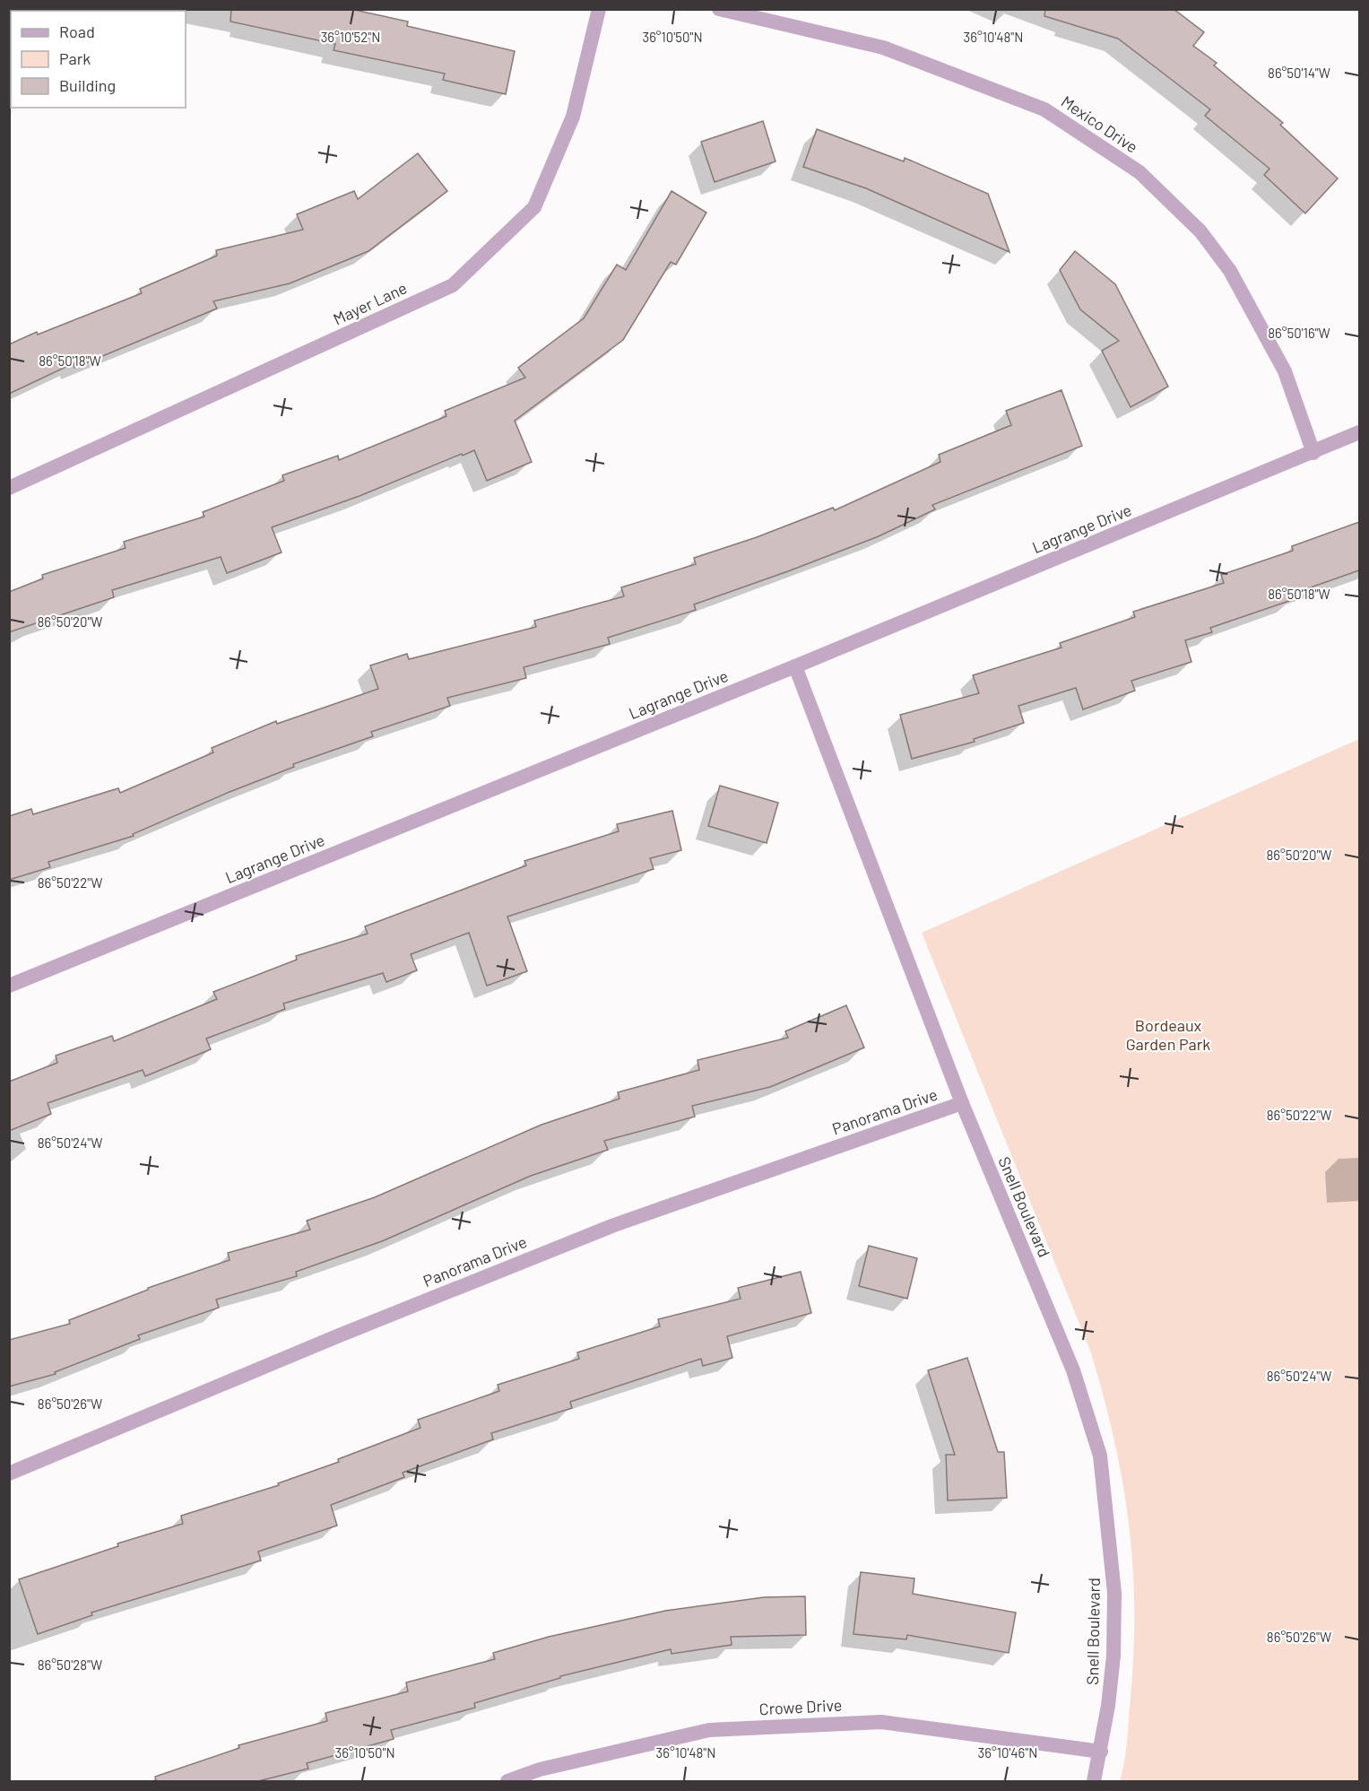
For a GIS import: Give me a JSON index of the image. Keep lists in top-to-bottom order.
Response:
{
  "streets": {
    "street": [
      "Mexico Drive",
      "Mayer Lane",
      "Lagrange Drive",
      "Panorama Drive",
      "Snell Boulevard",
      "Crowe Drive"
    ]
  },
  "crossings": [
    ["Mexico Drive", "Lagrange Drive"],
    ["Lagrange Drive", "Snell Boulevard"],
    ["Panorama Drive", "Snell Boulevard"],
    ["Snell Boulevard", "Crowe Drive"]
  ],
  "parks": ["Bordeaux Garden Park"],
  "legend": ["Road", "Park", "Building"],
  "coordinates": [
    "36°10'52\"N",
    "36°10'50\"N",
    "36°10'48\"N",
    "86°50'14\"W",
    "86°50'16\"W",
    "86°50'18\"W",
    "86°50'20\"W",
    "86°50'22\"W",
    "86°50'24\"W",
    "86°50'26\"W",
    "86°50'28\"W",
    "36°10'46\"N"
  ]
}
